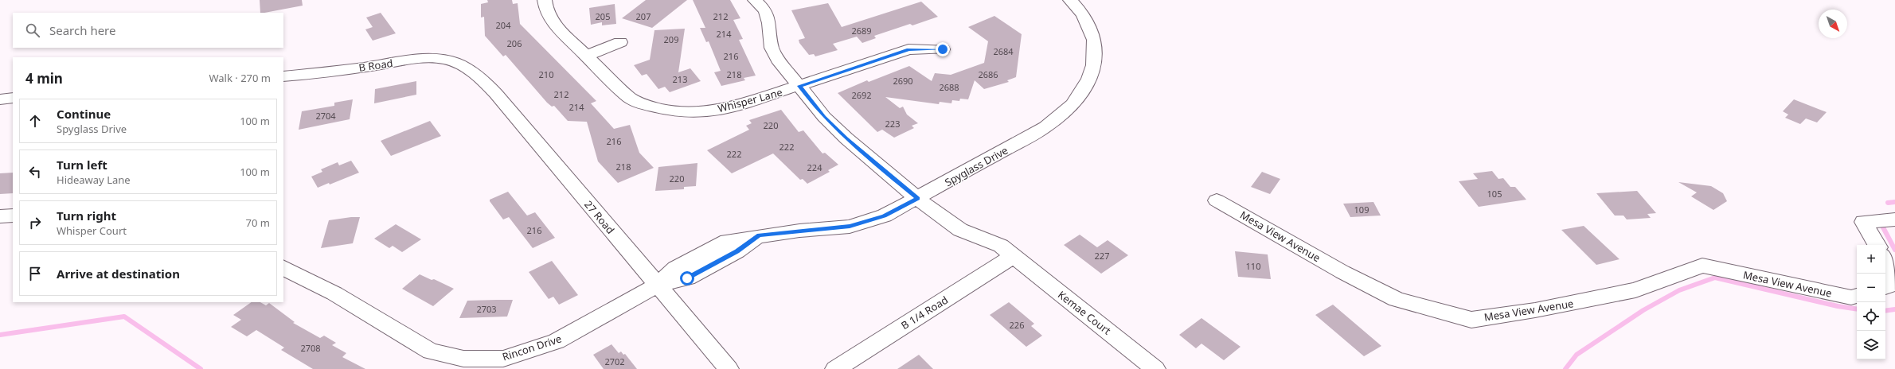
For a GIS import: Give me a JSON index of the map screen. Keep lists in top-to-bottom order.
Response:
{
  "streets": {
    "street": [
      "B Road",
      "Whisper Lane",
      "Spyglass Drive",
      "27 Road",
      "Mesa View Avenue",
      "B 1/4 Road",
      "Kemae Court",
      "Rincon Drive"
    ]
  },
  "crossings": [
    ["B Road", "27 Road"],
    ["Whisper Lane", "Kemae Court"],
    ["Spyglass Drive", "27 Road"],
    ["Spyglass Drive", "Kemae Court"],
    ["Spyglass Drive", "Rincon Drive"],
    ["27 Road", "Rincon Drive"],
    ["B 1/4 Road", "Kemae Court"]
  ],
  "house_numbers": [
    "205",
    "207",
    "212",
    "204",
    "2689",
    "214",
    "209",
    "206",
    "2684",
    "216",
    "210",
    "218",
    "2686",
    "213",
    "2690",
    "2688",
    "212",
    "2692",
    "214",
    "2704",
    "223",
    "220",
    "216",
    "222",
    "222",
    "218",
    "224",
    "220",
    "105",
    "109",
    "216",
    "227",
    "110",
    "2703",
    "226",
    "2708",
    "2702"
  ],
  "north": "bottom right",
  "page": {
    "search": "Search here",
    "heading": ["4 min", "Walk · 270 m"],
    "list": [
      ["Continue", "Spyglass Drive", "100 m"],
      ["Turn left", "Hideaway Lane", "100 m"],
      ["Turn right", "Whisper Court", "70 m"],
      "Arrive at destination"
    ],
    "map_buttons": ["+", "−"]
  }
}
